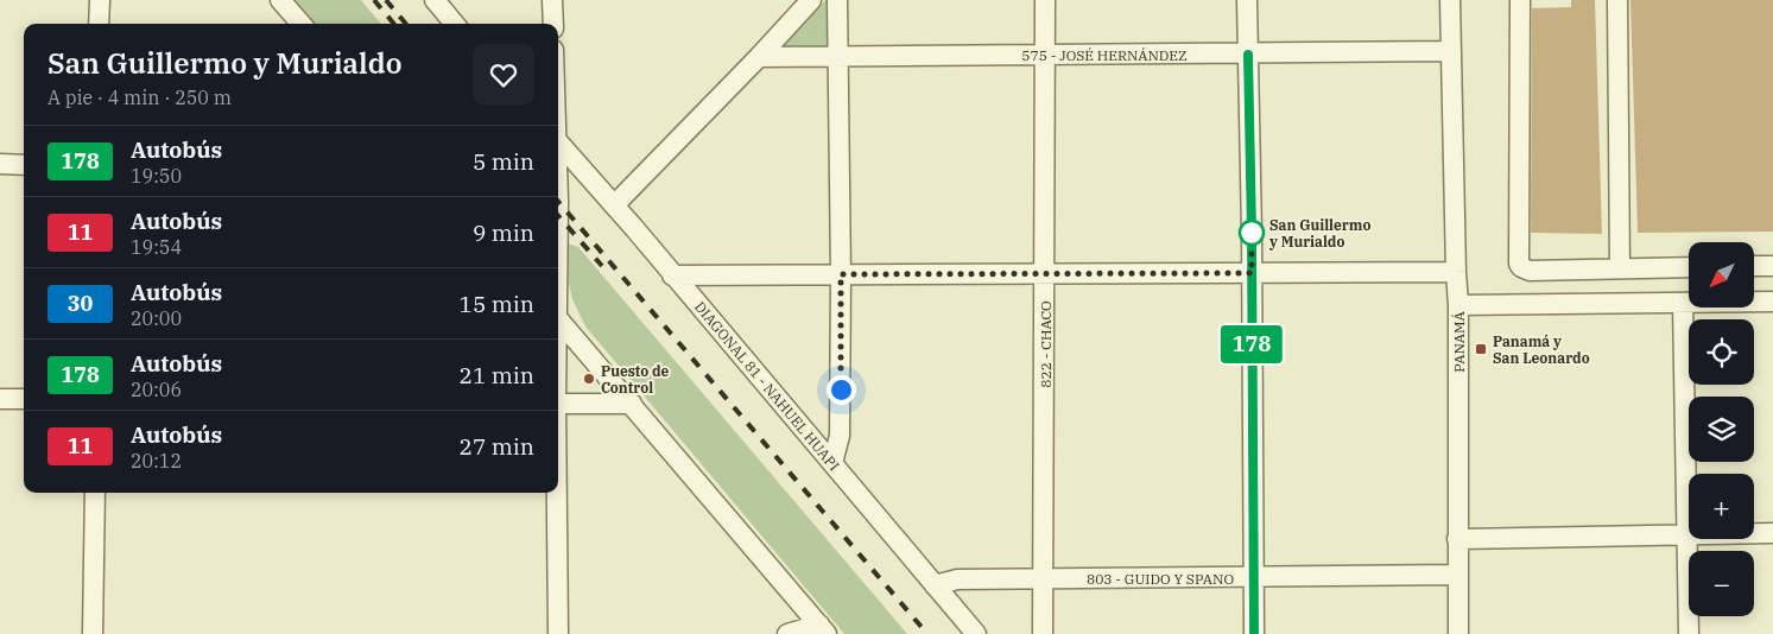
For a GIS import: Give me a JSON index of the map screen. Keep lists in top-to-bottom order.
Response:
{
  "streets": {
    "street": [
      "575 - JOSÉ HERNÁNDEZ",
      "PANAMÁ",
      "822 - CHACO",
      "DIAGONAL 81 - NAHUEL HUAPI",
      "803 - GUIDO Y SPANO"
    ]
  },
  "crossings": [
    ["575 - JOSÉ HERNÁNDEZ", "PANAMÁ"],
    ["575 - JOSÉ HERNÁNDEZ", "822 - CHACO"],
    ["PANAMÁ", "803 - GUIDO Y SPANO"],
    ["822 - CHACO", "803 - GUIDO Y SPANO"],
    ["DIAGONAL 81 - NAHUEL HUAPI", "803 - GUIDO Y SPANO"]
  ],
  "places": {
    "other": ["San Guillermo y Murialdo", "Puesto de Control"],
    "transit": ["Panamá y San Leonardo"]
  },
  "lines": ["bus line 178"],
  "north": "bottom left",
  "page": {
    "on_map": "178",
    "heading": ["San Guillermo y Murialdo", "A pie · 4 min · 250 m"],
    "list": [
      {
        "mark": "178",
        "name": "Autobús",
        "note": "19:50",
        "value": "5 min"
      },
      {
        "mark": "11",
        "name": "Autobús",
        "note": "19:54",
        "value": "9 min"
      },
      {
        "mark": "30",
        "name": "Autobús",
        "note": "20:00",
        "value": "15 min"
      },
      {
        "mark": "178",
        "name": "Autobús",
        "note": "20:06",
        "value": "21 min"
      },
      {
        "mark": "11",
        "name": "Autobús",
        "note": "20:12",
        "value": "27 min"
      }
    ],
    "map_buttons": ["+", "−"]
  }
}
